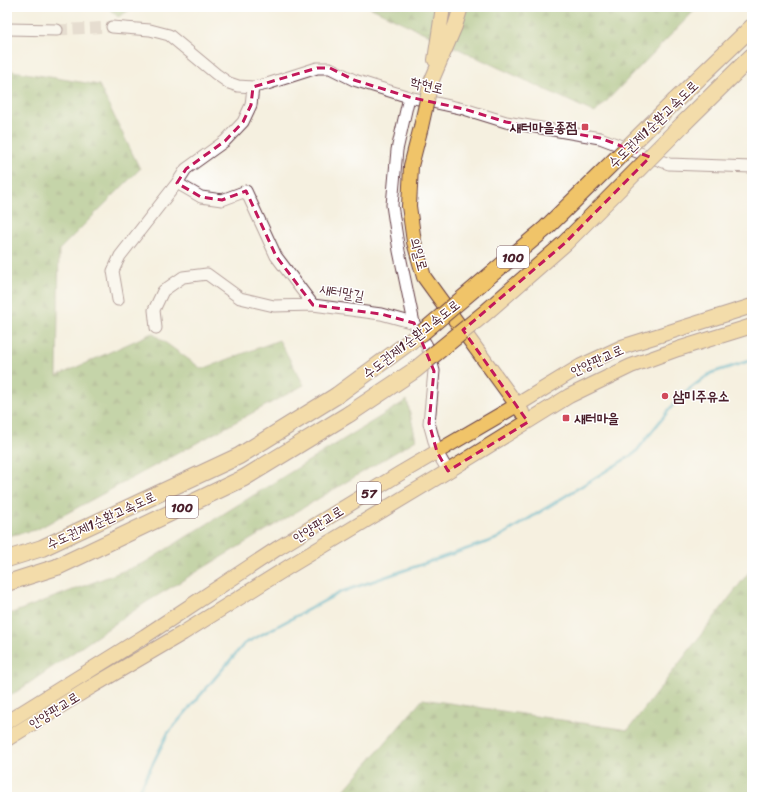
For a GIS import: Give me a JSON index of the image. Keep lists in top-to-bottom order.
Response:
{
  "streets": {
    "highway": ["수도권제1순환고속도로", "100"],
    "main road": ["의일로", "안양판교로", "57"],
    "street": ["학현로", "새터말길"]
  },
  "crossings": [
    ["의일로", "안양판교로"]
  ],
  "places": {
    "transit": ["새터마을종점", "새터마을"],
    "other": ["삼미주유소"]
  }
}
